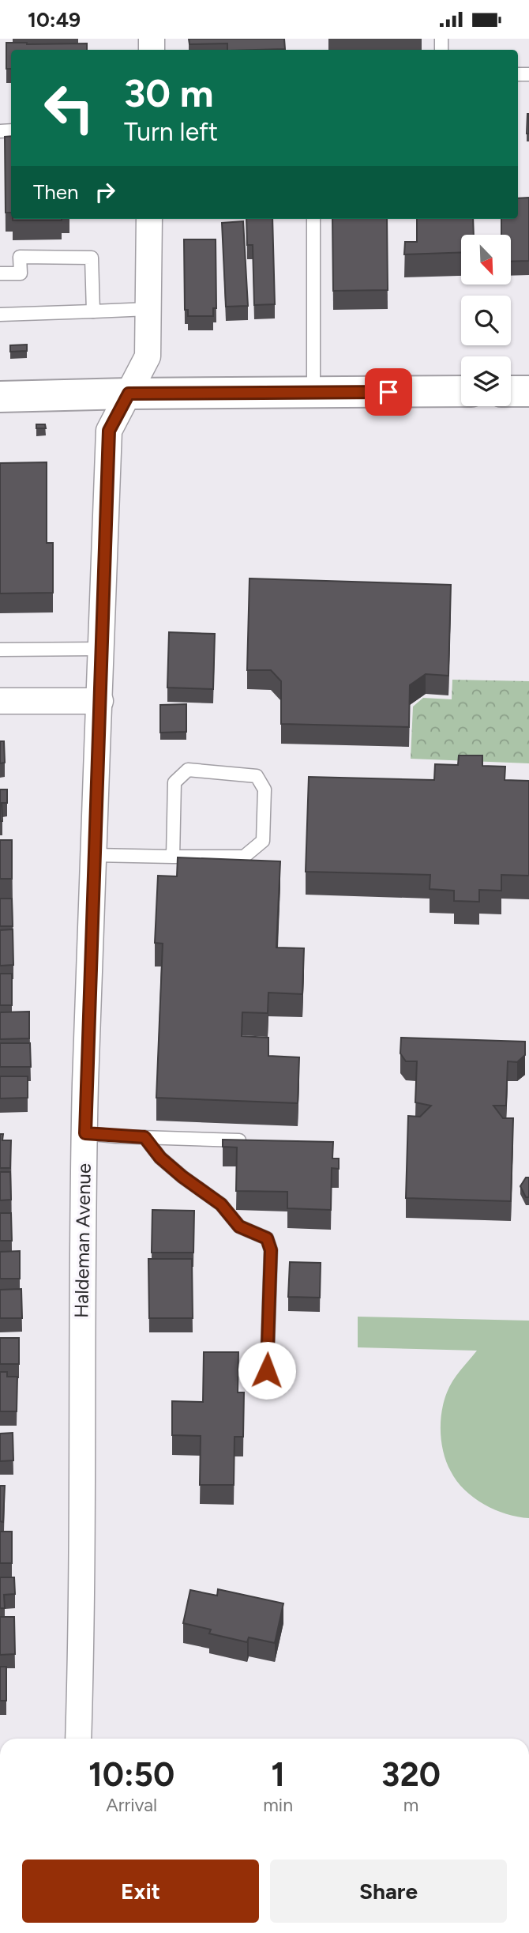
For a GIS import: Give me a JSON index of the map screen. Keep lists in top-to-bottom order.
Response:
{
  "streets": {
    "street": ["Haldeman Avenue"]
  },
  "north": "bottom right",
  "page": {
    "status": "10:49",
    "turn": ["30 m", "Turn left"],
    "then": "Then",
    "eta": [
      "10:50",
      "Arrival",
      "1",
      "min",
      "320",
      "m"
    ],
    "buttons": ["Exit", "Share"]
  }
}
